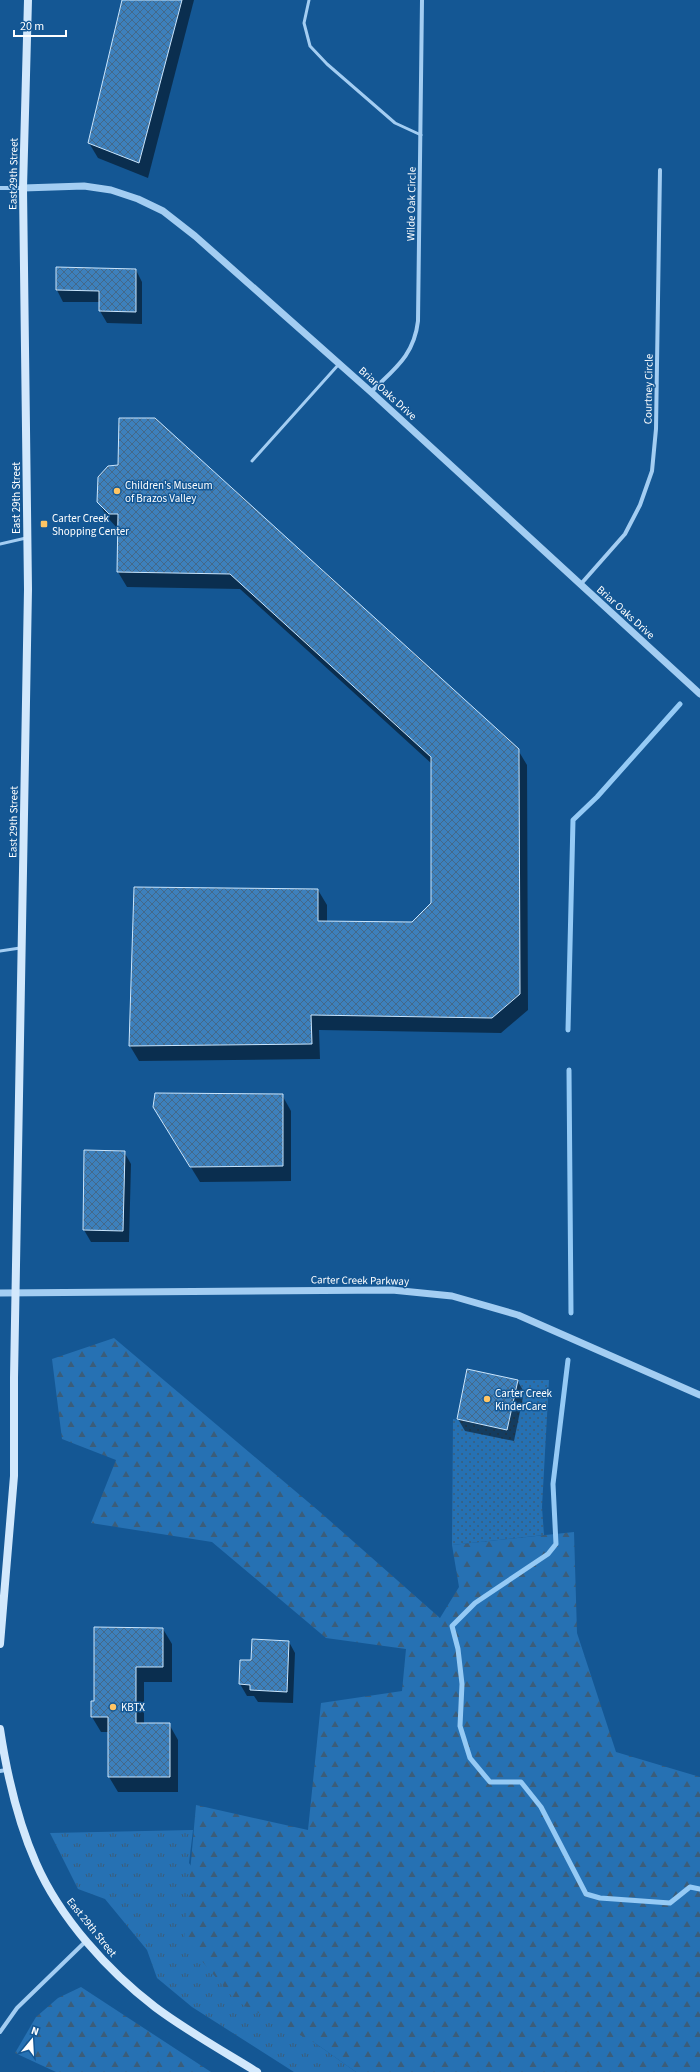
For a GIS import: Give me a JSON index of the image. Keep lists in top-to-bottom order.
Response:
{
  "streets": {
    "main road": ["East 29th Street"],
    "street": [
      "Wilde Oak Circle",
      "Courtney Circle",
      "Briar Oaks Drive",
      "Carter Creek Parkway"
    ]
  },
  "crossings": [
    ["East 29th Street", "Briar Oaks Drive"],
    ["East 29th Street", "Carter Creek Parkway"],
    ["Wilde Oak Circle", "Briar Oaks Drive"],
    ["Courtney Circle", "Briar Oaks Drive"]
  ],
  "places": {
    "other": ["Children's Museum of Brazos Valley", "Carter Creek KinderCare", "KBTX"],
    "transit": ["Carter Creek Shopping Center"]
  },
  "scale_bar": "20 m",
  "north": "top"
}
